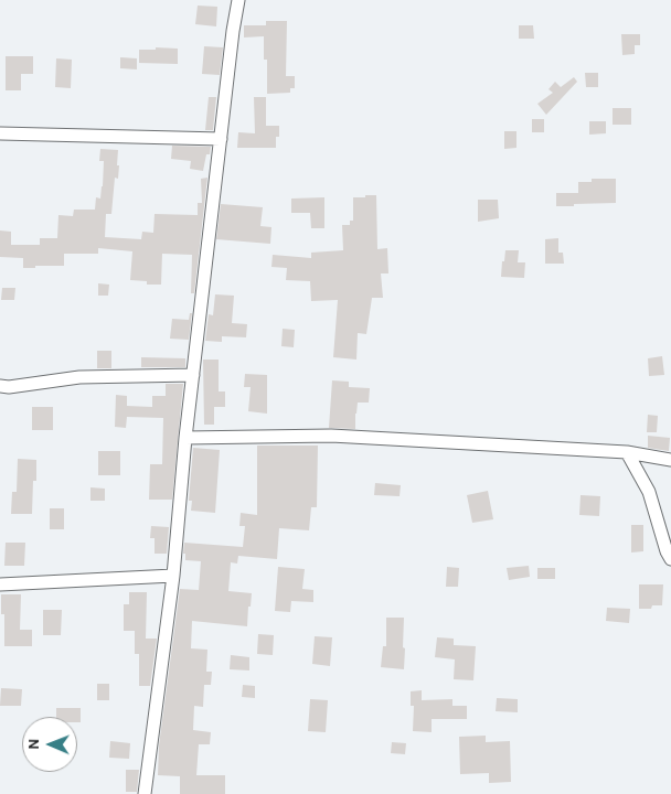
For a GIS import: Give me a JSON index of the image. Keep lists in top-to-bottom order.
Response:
{
  "north": "left"
}
